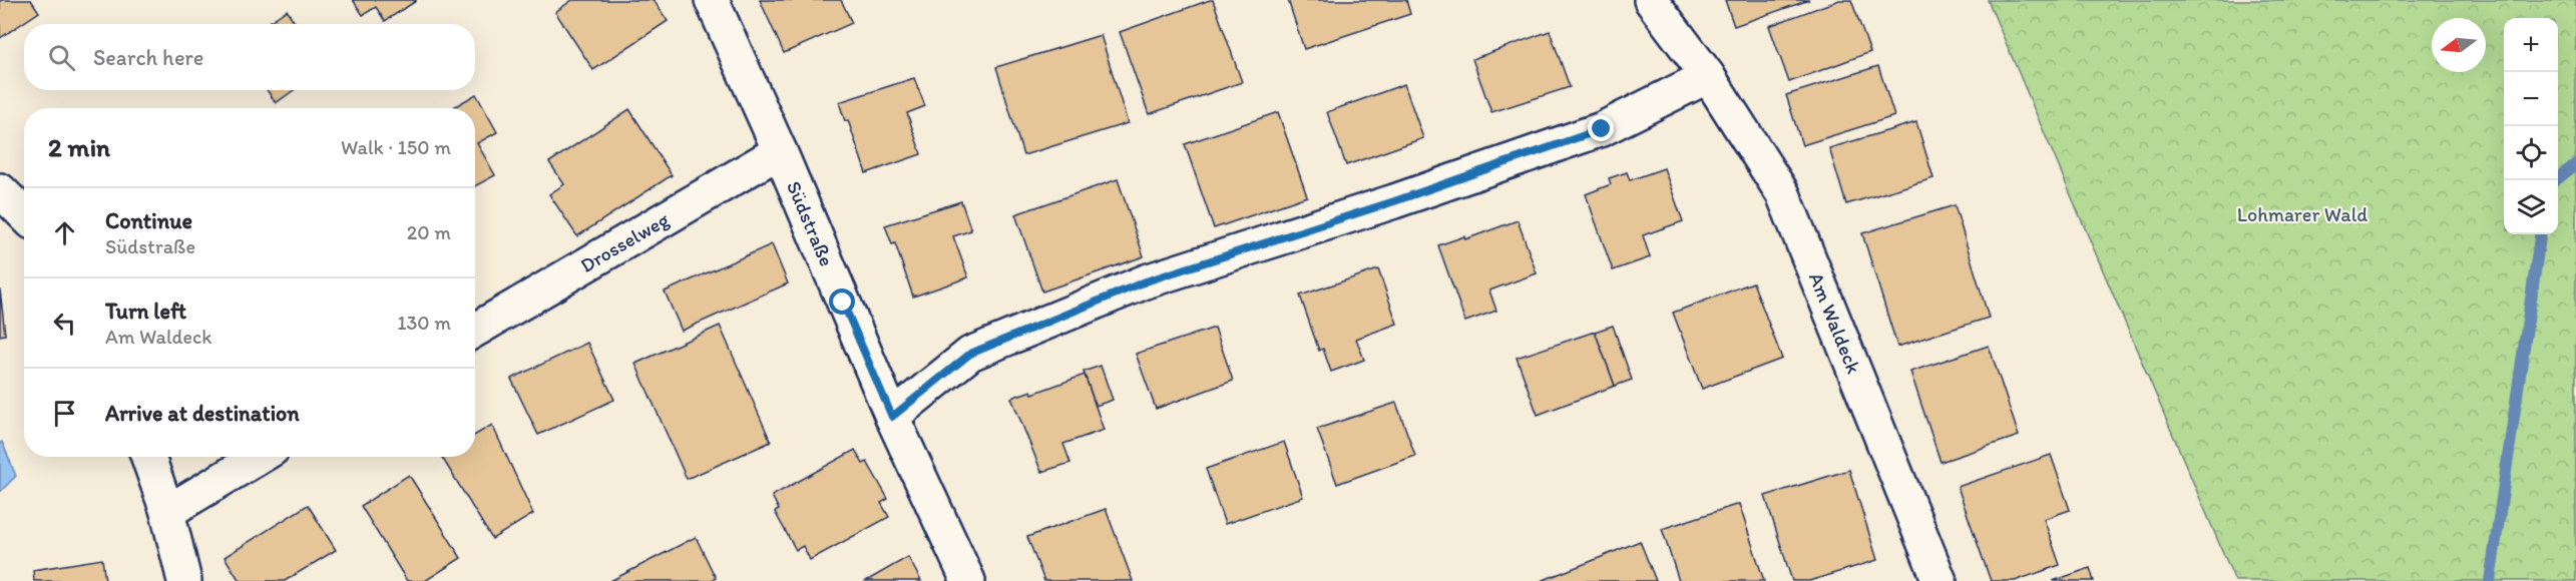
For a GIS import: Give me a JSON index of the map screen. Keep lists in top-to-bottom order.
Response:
{
  "streets": {
    "street": ["Südstraße", "Drosselweg", "Am Waldeck"]
  },
  "crossings": [
    ["Südstraße", "Drosselweg"]
  ],
  "parks": ["Lohmarer Wald"],
  "north": "left",
  "page": {
    "map_buttons": ["+", "−"],
    "search": "Search here",
    "heading": ["2 min", "Walk · 150 m"],
    "list": [
      ["Continue", "Südstraße", "20 m"],
      ["Turn left", "Am Waldeck", "130 m"],
      "Arrive at destination"
    ]
  }
}
